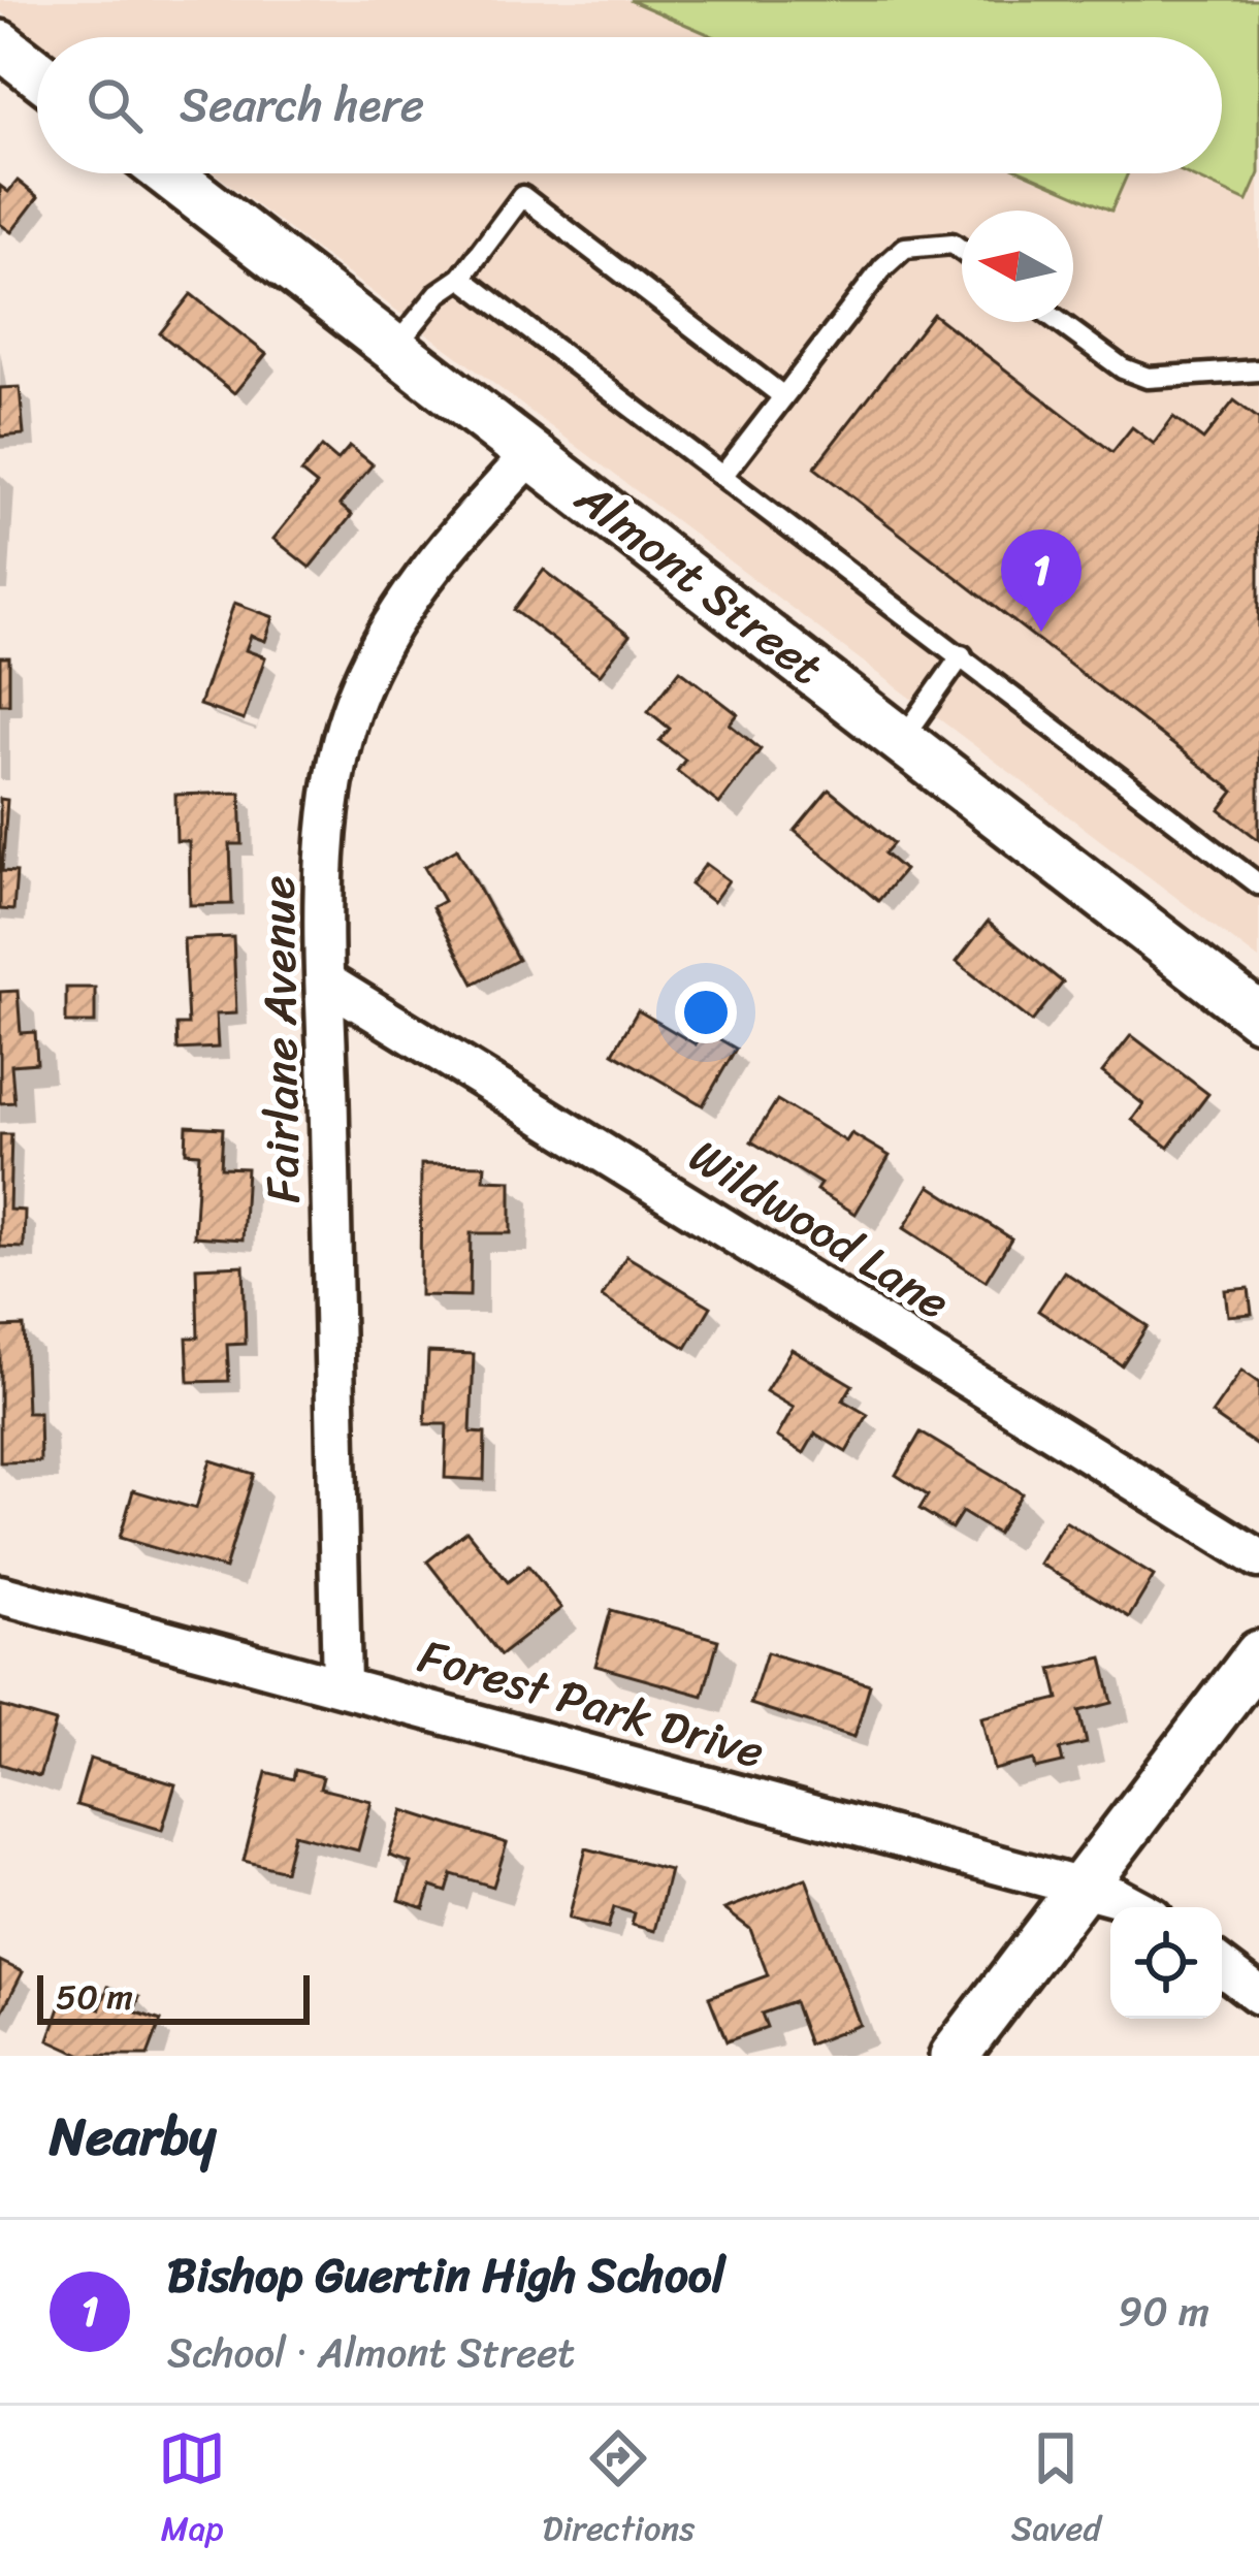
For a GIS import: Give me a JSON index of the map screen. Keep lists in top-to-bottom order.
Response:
{
  "streets": {
    "street": [
      "Almont Street",
      "Fairlane Avenue",
      "Wildwood Lane",
      "Forest Park Drive"
    ]
  },
  "crossings": [
    ["Almont Street", "Fairlane Avenue"],
    ["Fairlane Avenue", "Wildwood Lane"],
    ["Fairlane Avenue", "Forest Park Drive"]
  ],
  "scale_bar": "50 m",
  "north": "left",
  "page": {
    "search": "Search here",
    "pins": "1",
    "scale": "50 m",
    "heading": "Nearby",
    "list": [
      {
        "mark": "1",
        "name": "Bishop Guertin High School",
        "note": "School · Almont Street",
        "value": "90 m"
      }
    ],
    "nav": ["Map", "Directions", "Saved"]
  }
}
